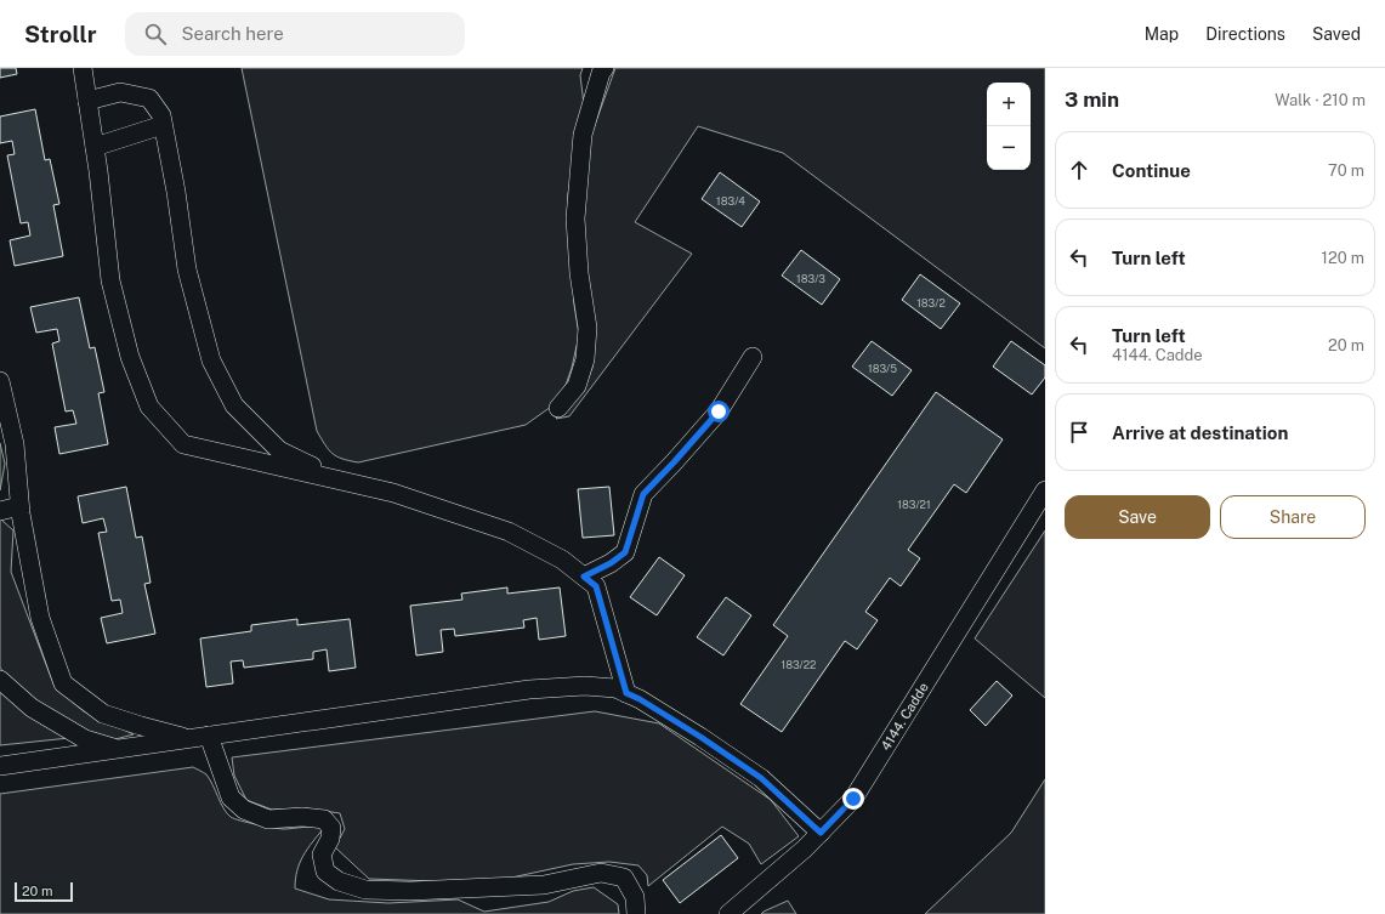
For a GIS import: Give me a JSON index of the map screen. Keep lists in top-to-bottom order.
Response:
{
  "streets": {
    "street": ["4144. Cadde"]
  },
  "house_numbers": [
    "183/4",
    "183/3",
    "183/2",
    "183/5",
    "183/21",
    "183/22"
  ],
  "scale_bar": "20 m",
  "page": {
    "header": "Strollr",
    "search": "Search here",
    "nav": ["Map", "Directions", "Saved"],
    "heading": ["3 min", "Walk · 210 m"],
    "map_buttons": ["+", "−"],
    "list": [
      ["Continue", "70 m"],
      ["Turn left", "120 m"],
      ["Turn left", "4144. Cadde", "20 m"],
      "Arrive at destination"
    ],
    "buttons": ["Save", "Share"],
    "scale": "20 m"
  }
}
